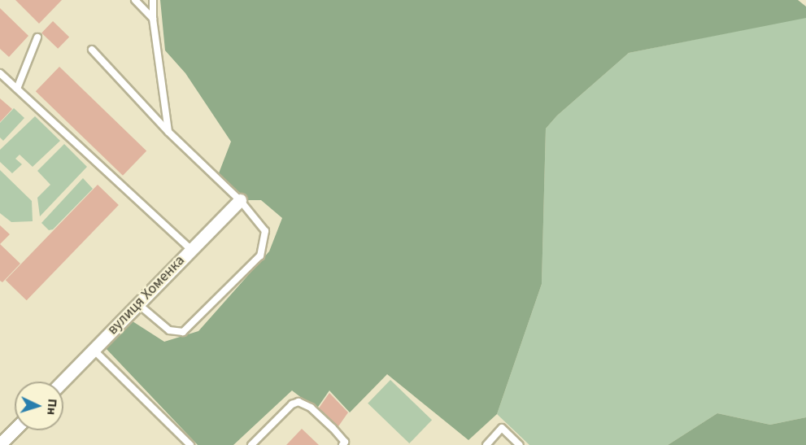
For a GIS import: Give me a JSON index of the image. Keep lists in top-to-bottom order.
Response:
{
  "streets": {
    "street": ["вулиця Хоменка"]
  },
  "north": "right"
}
